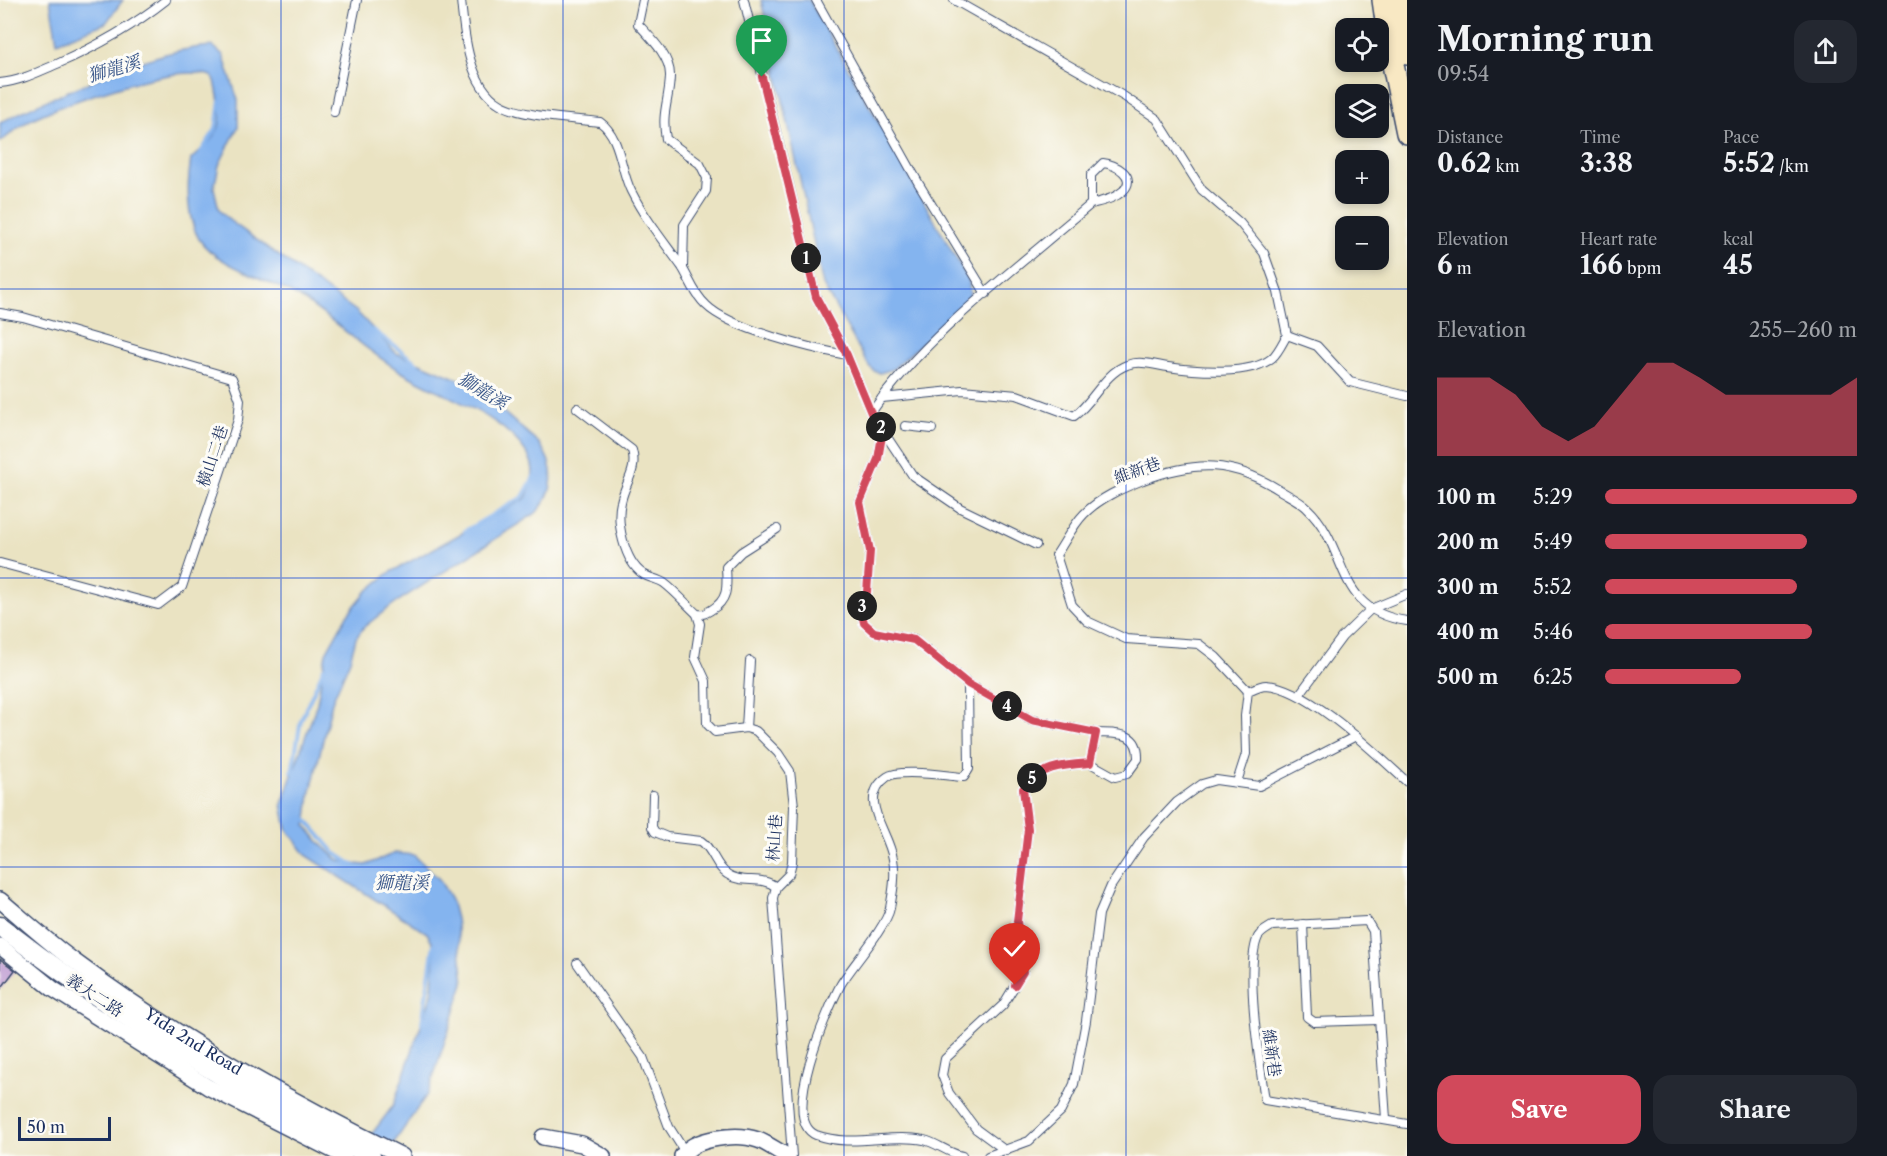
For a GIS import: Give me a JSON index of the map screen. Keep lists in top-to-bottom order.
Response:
{
  "streets": {
    "street": ["義大二路", "Yida 2nd Road"],
    "lane": ["橫山二巷", "維新巷", "林山巷"]
  },
  "crossings": [
    ["義大二路", "Yida 2nd Road"]
  ],
  "water": ["獅龍溪"],
  "scale_bar": "50 m",
  "page": {
    "heading": ["Morning run", "09:54"],
    "map_buttons": ["+", "−"],
    "stats": [
      ["Distance", "0.62 km"],
      ["Time", "3:38"],
      ["Pace", "5:52 /km"],
      ["Elevation", "6 m"],
      ["Heart rate", "166 bpm"],
      ["kcal", "45"]
    ],
    "pins": [
      "1",
      "2",
      "3",
      "4",
      "5"
    ],
    "chart": ["Elevation", "255–260 m"],
    "list": [
      {
        "name": "100 m",
        "note": "5:29"
      },
      {
        "name": "200 m",
        "note": "5:49"
      },
      {
        "name": "300 m",
        "note": "5:52"
      },
      {
        "name": "400 m",
        "note": "5:46"
      },
      {
        "name": "500 m",
        "note": "6:25"
      }
    ],
    "buttons": ["Save", "Share"],
    "scale": "50 m"
  }
}
